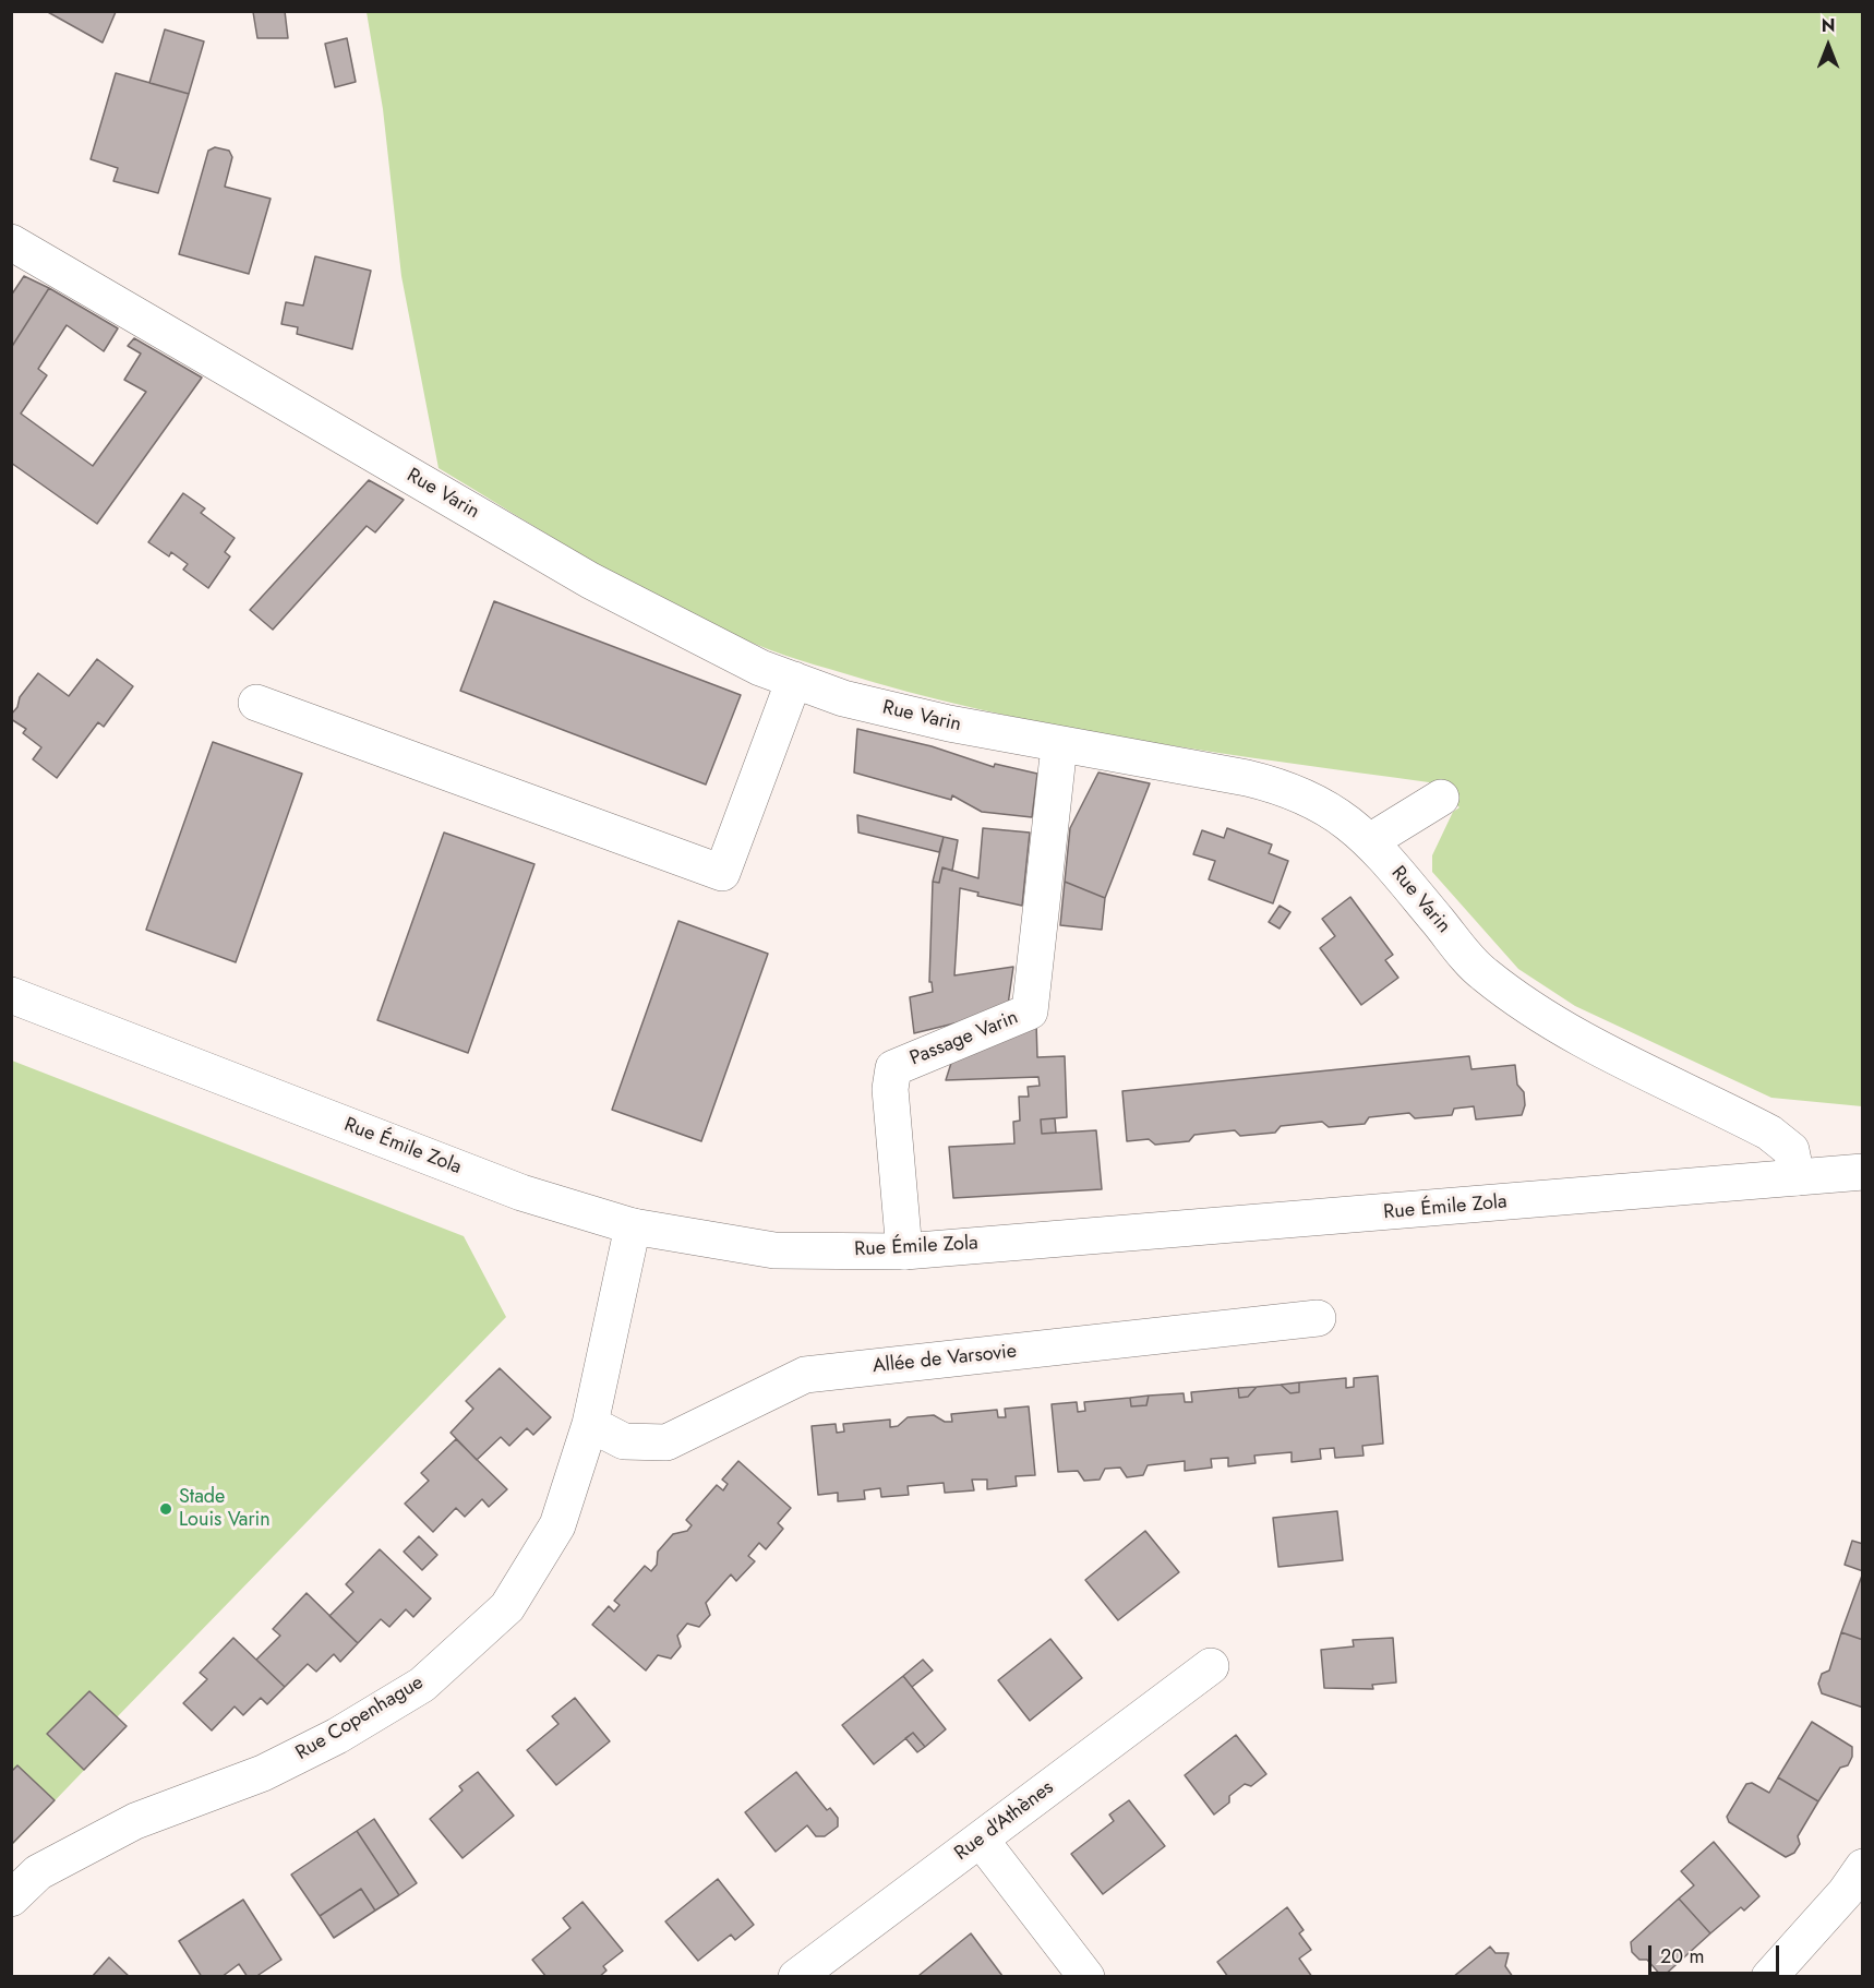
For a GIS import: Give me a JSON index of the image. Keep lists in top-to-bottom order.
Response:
{
  "streets": {
    "street": [
      "Rue Varin",
      "Passage Varin",
      "Rue Émile Zola",
      "Allée de Varsovie",
      "Rue Copenhague",
      "Rue d'Athènes"
    ]
  },
  "crossings": [
    ["Rue Varin", "Passage Varin"],
    ["Rue Varin", "Rue Émile Zola"],
    ["Passage Varin", "Rue Émile Zola"],
    ["Rue Émile Zola", "Rue Copenhague"],
    ["Allée de Varsovie", "Rue Copenhague"]
  ],
  "places": ["Stade Louis Varin"],
  "scale_bar": "20 m",
  "north": "top"
}
